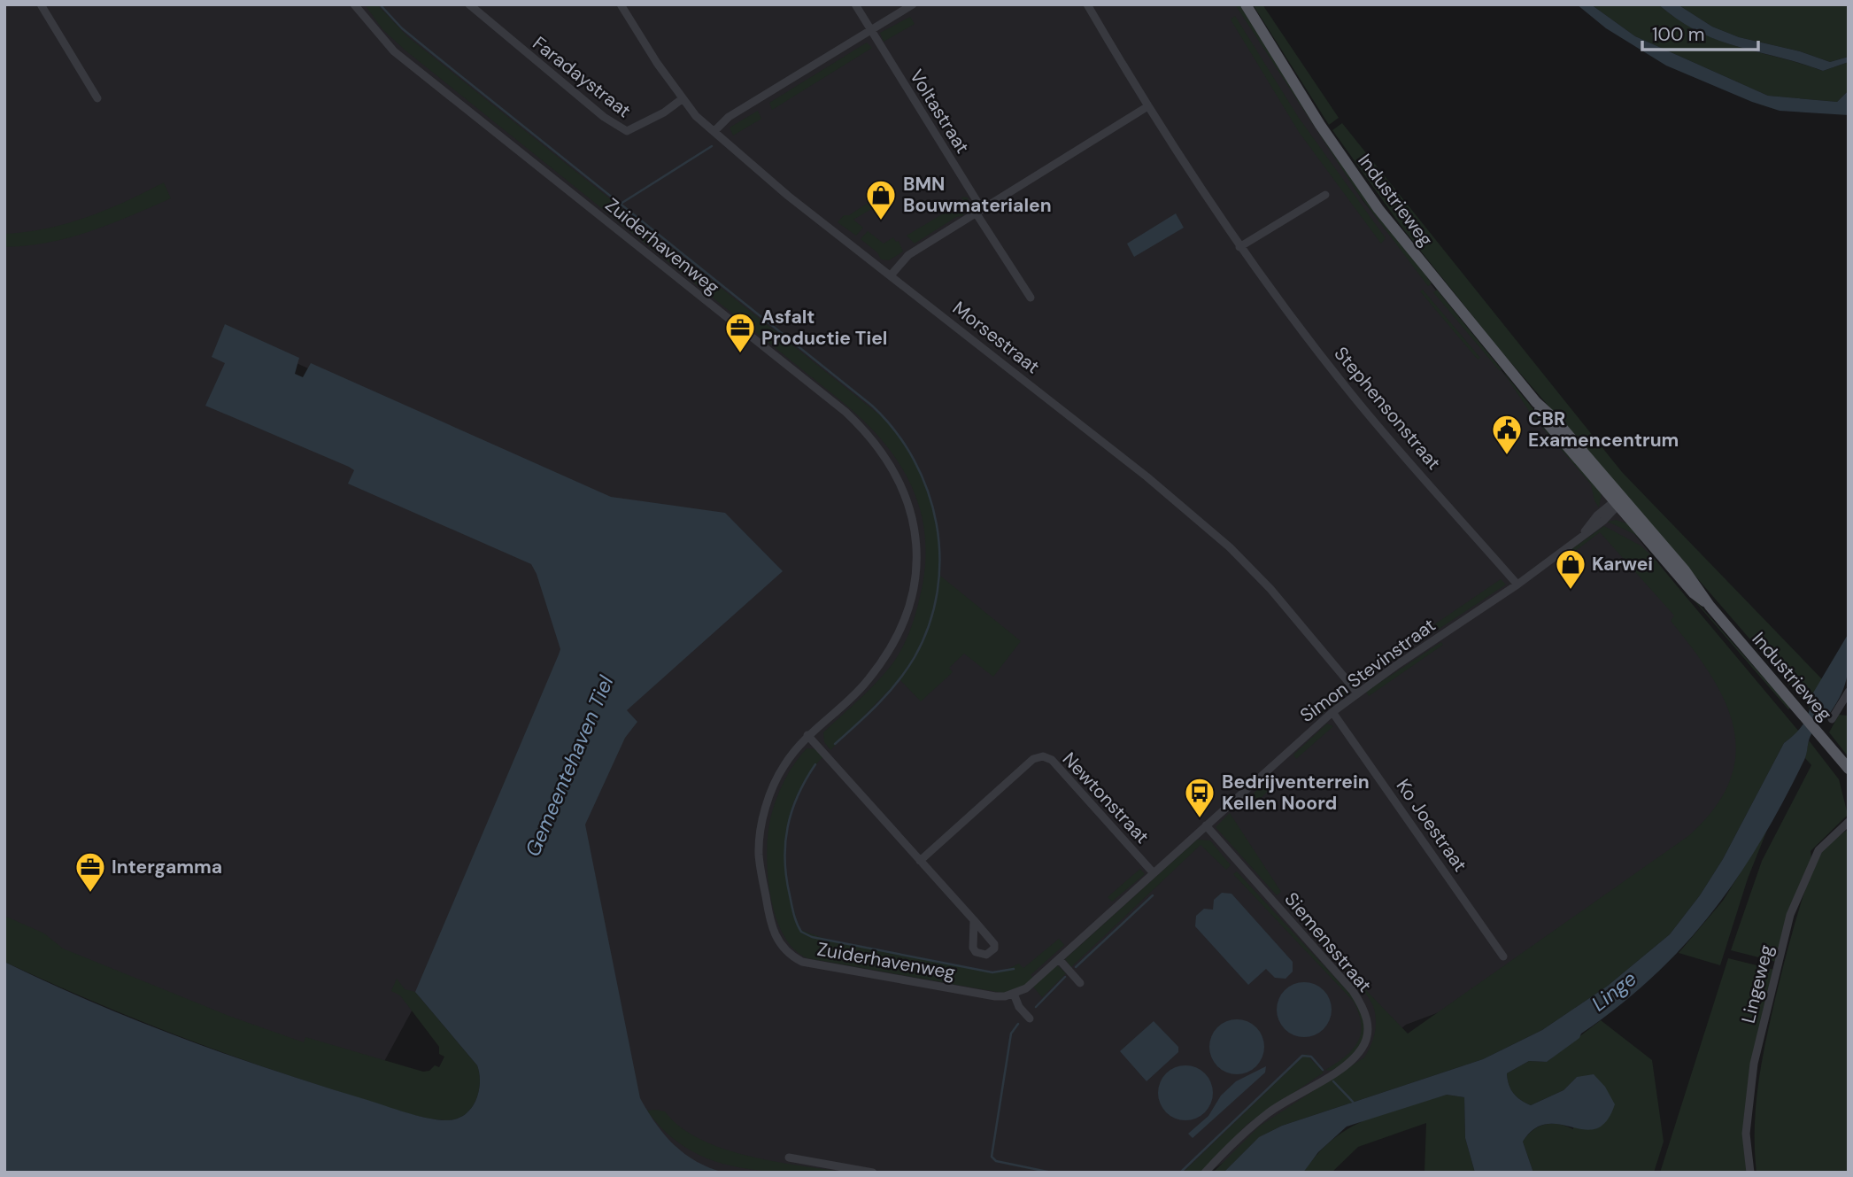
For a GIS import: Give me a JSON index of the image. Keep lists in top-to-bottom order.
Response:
{
  "streets": {
    "main road": ["Industrieweg"],
    "street": [
      "Faradaystraat",
      "Voltastraat",
      "Zuiderhavenweg",
      "Morsestraat",
      "Stephensonstraat",
      "Simon Stevinstraat",
      "Newtonstraat",
      "Ko Joestraat",
      "Siemensstraat",
      "Lingeweg"
    ]
  },
  "crossings": [
    ["Faradaystraat", "Morsestraat"],
    ["Industrieweg", "Simon Stevinstraat"],
    ["Zuiderhavenweg", "Simon Stevinstraat"],
    ["Morsestraat", "Simon Stevinstraat"],
    ["Stephensonstraat", "Simon Stevinstraat"],
    ["Simon Stevinstraat", "Newtonstraat"],
    ["Simon Stevinstraat", "Ko Joestraat"],
    ["Simon Stevinstraat", "Siemensstraat"]
  ],
  "water": ["Gemeentehaven Tiel", "Linge"],
  "places": {
    "shop": ["BMN Bouwmaterialen", "Karwei"],
    "office": ["Asfalt Productie Tiel", "Intergamma"],
    "public building": ["CBR Examencentrum"],
    "bus stop": ["Bedrijventerrein Kellen Noord"]
  },
  "scale_bar": "100 m"
}
